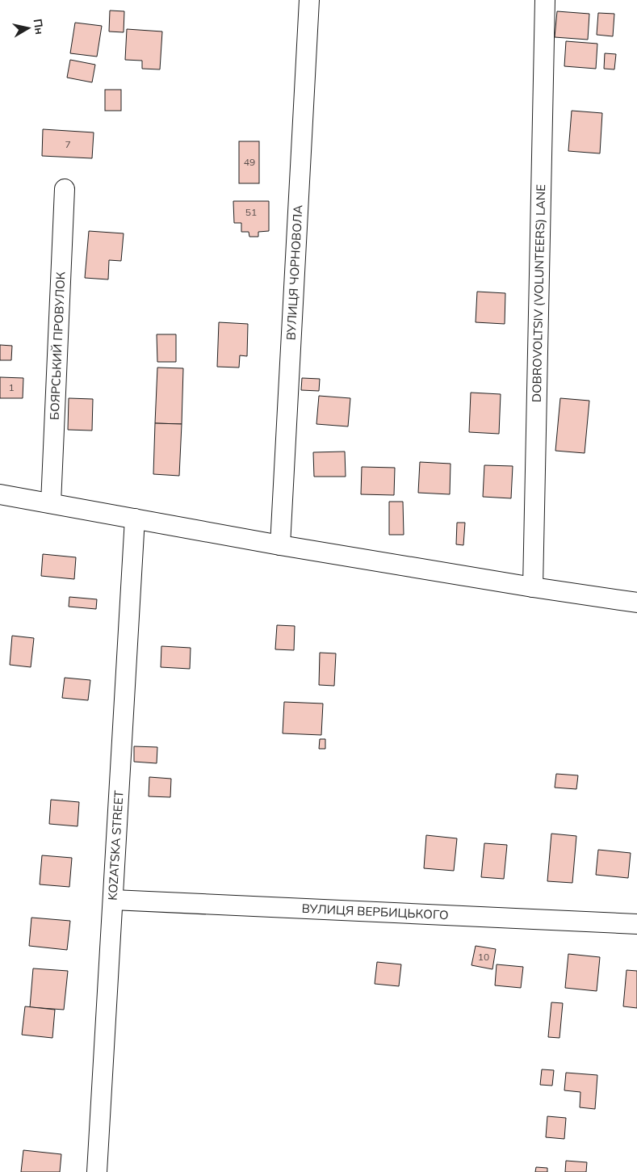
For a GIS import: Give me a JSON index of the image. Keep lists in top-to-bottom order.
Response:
{
  "streets": {
    "street": [
      "ВУЛИЦЯ ЧОРНОВОЛА",
      "DOBROVOLTSIV (VOLUNTEERS) LANE",
      "БОЯРСЬКИЙ ПРОВУЛОК",
      "KOZATSKA STREET",
      "ВУЛИЦЯ ВЕРБИЦЬКОГО"
    ]
  },
  "crossings": [
    ["KOZATSKA STREET", "ВУЛИЦЯ ВЕРБИЦЬКОГО"]
  ],
  "house_numbers": [
    "7",
    "49",
    "51",
    "1",
    "10"
  ],
  "north": "right"
}
